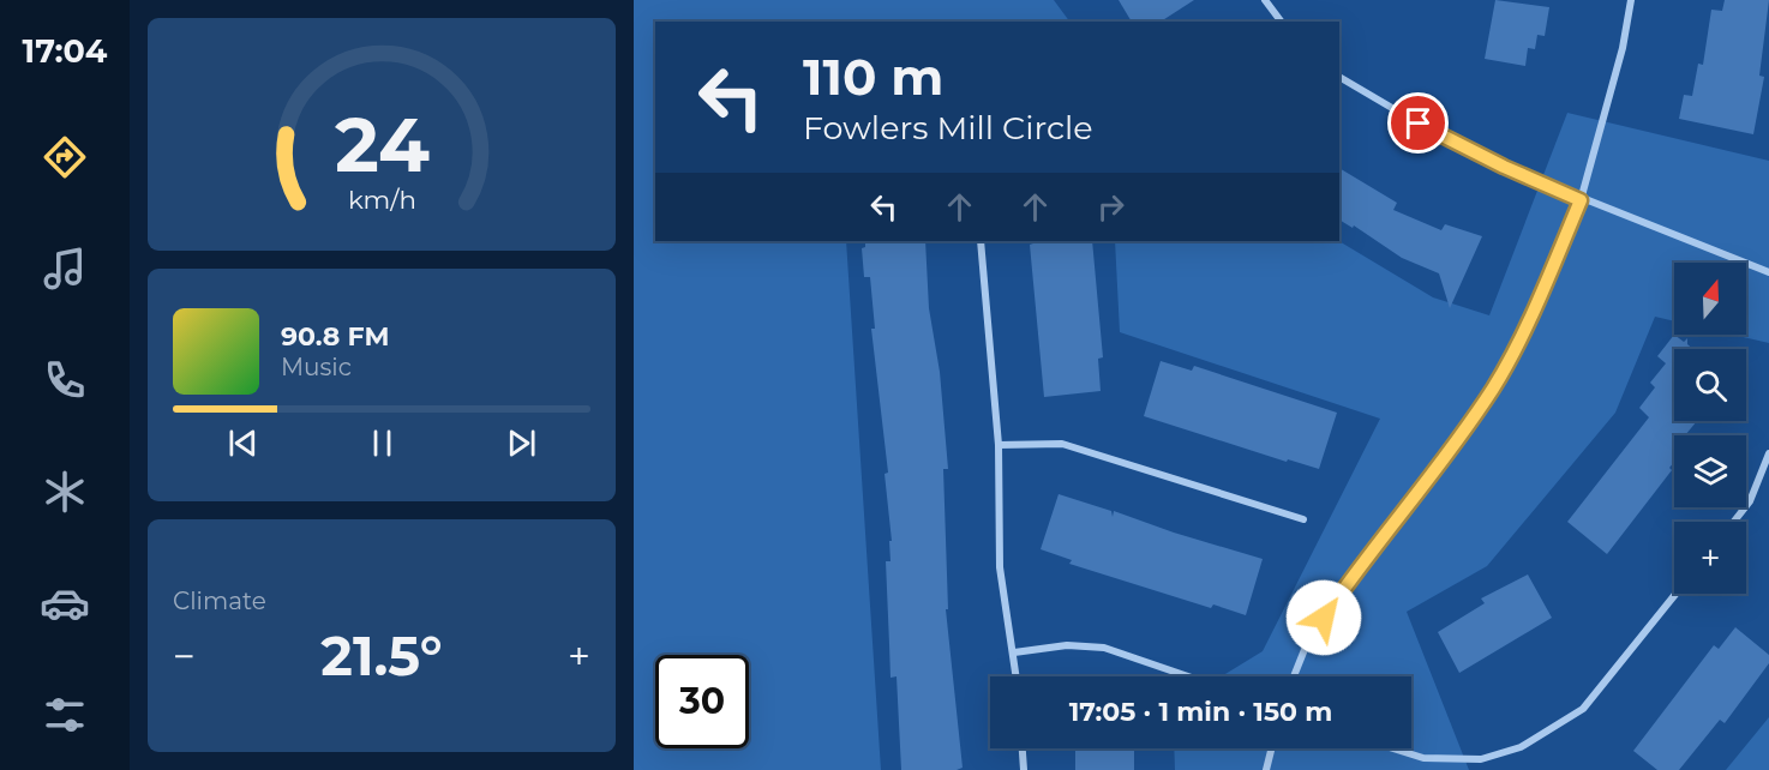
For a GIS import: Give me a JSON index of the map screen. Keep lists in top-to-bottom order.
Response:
{
  "north": "top",
  "page": {
    "tabs": "17:04",
    "turn": ["110 m", "Fowlers Mill Circle"],
    "map_buttons": "+",
    "song": ["90.8 FM", "Music"],
    "tile": "Climate",
    "heat": ["−", "21.5°", "+"],
    "limit": "30",
    "trip": "17:05 · 1 min · 150 m",
    "gauge": ["24", "km/h"]
  }
}
